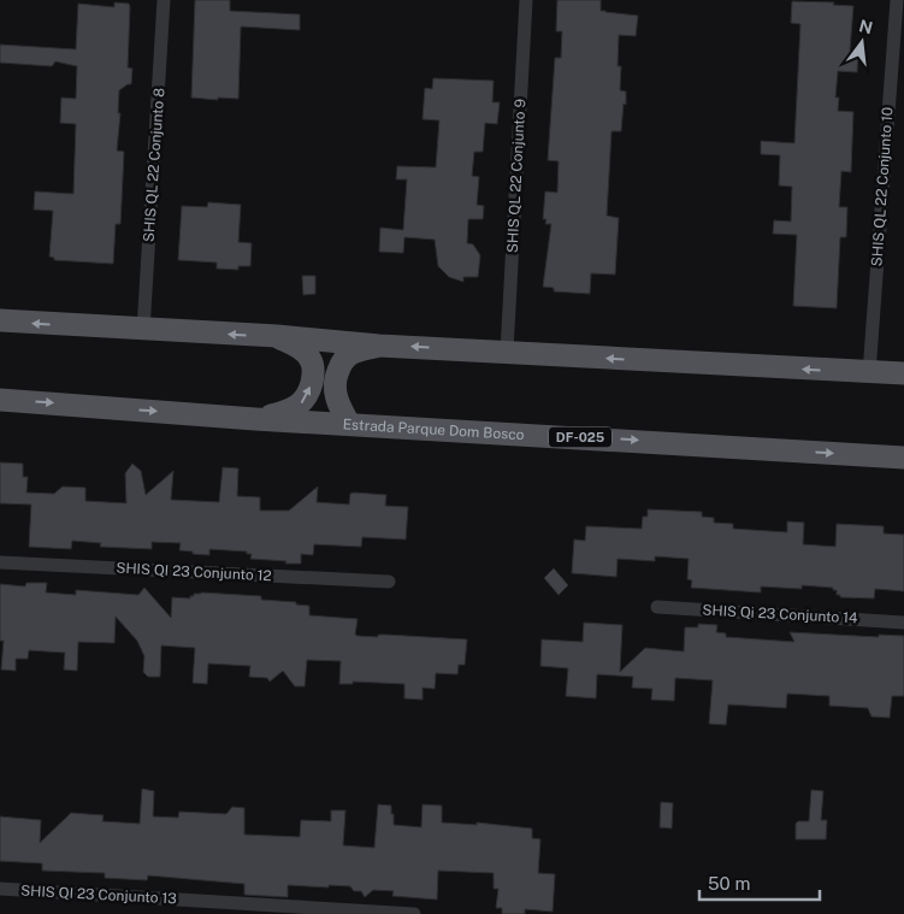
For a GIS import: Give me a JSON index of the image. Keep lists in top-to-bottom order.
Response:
{
  "streets": {
    "main road": ["Estrada Parque Dom Bosco", "DF-025"],
    "street": [
      "SHIS QL 22 Conjunto 8",
      "SHIS QL 22 Conjunto 9",
      "SHIS QL 22 Conjunto 10",
      "SHIS QI 23 Conjunto 12",
      "SHIS Qi 23 Conjunto 14",
      "SHIS QI 23 Conjunto 13"
    ]
  },
  "scale_bar": "50 m",
  "north": "top"
}
